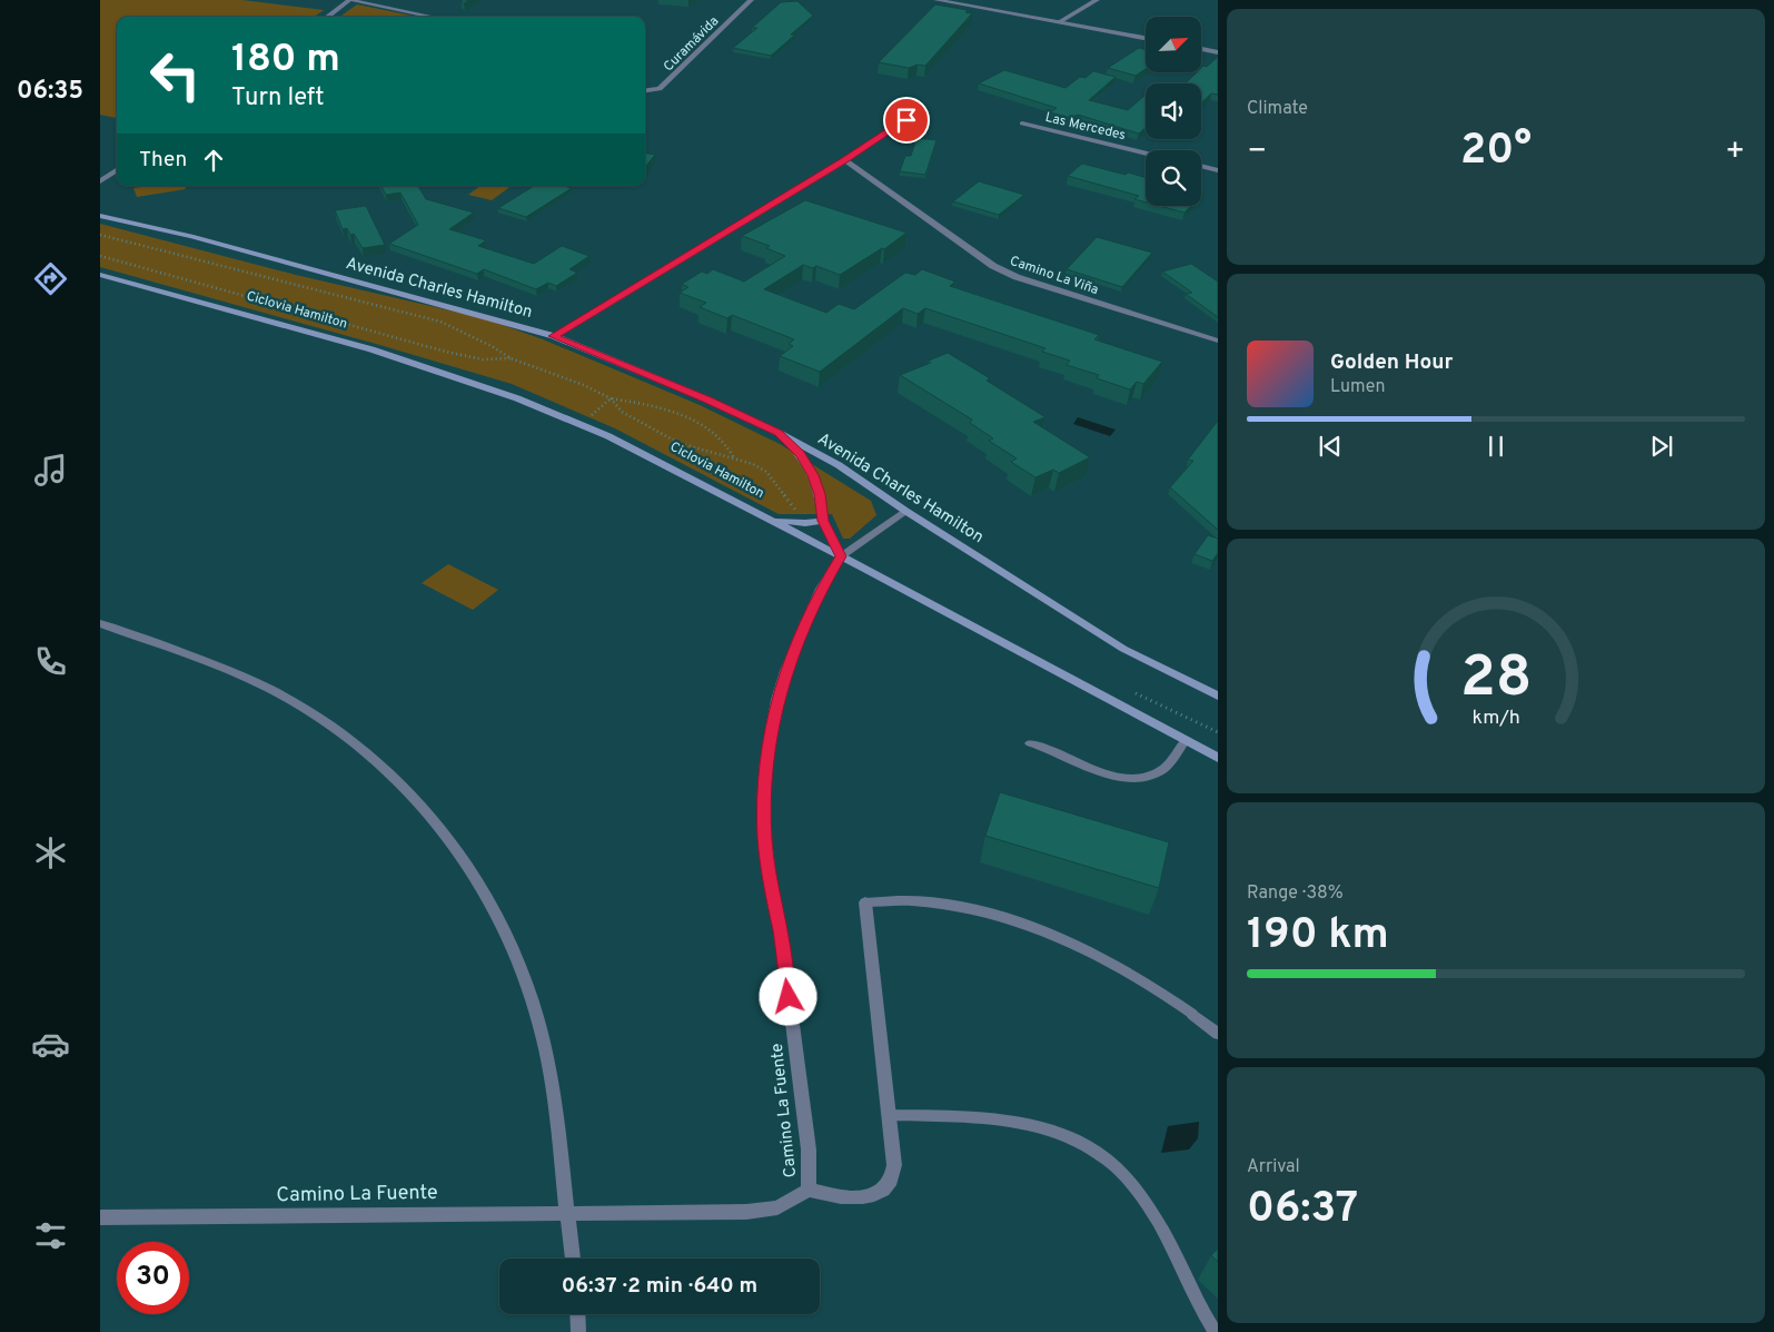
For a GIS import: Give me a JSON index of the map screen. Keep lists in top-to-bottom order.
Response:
{
  "streets": {
    "main road": ["Avenida Charles Hamilton"],
    "street": [
      "Curamávida",
      "Las Mercedes",
      "Camino La Viña",
      "Camino La Fuente"
    ]
  },
  "crossings": [
    ["Avenida Charles Hamilton", "Camino La Fuente"]
  ],
  "north": "top right",
  "page": {
    "tabs": "06:35",
    "tile": [
      "Climate",
      ["Range · 38%", "190 km"],
      ["Arrival", "06:37"]
    ],
    "turn": ["180 m", "Turn left"],
    "heat": ["−", "20°", "+"],
    "then": "Then",
    "song": ["Golden Hour", "Lumen"],
    "limit": "30",
    "trip": "06:37 · 2 min · 640 m",
    "gauge": ["28", "km/h"]
  }
}
